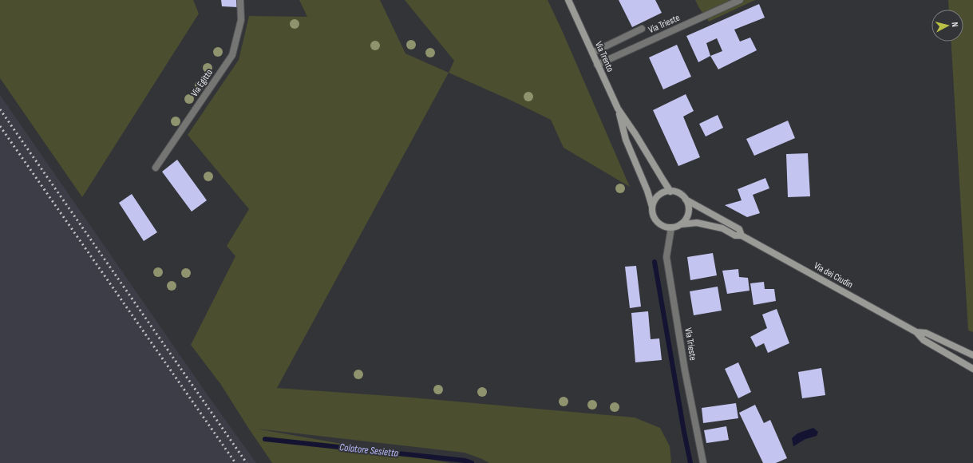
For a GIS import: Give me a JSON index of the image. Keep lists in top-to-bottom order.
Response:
{
  "streets": {
    "street": [
      "Via Trieste",
      "Via Trento",
      "Via Egitto",
      "Via dei Ciudin"
    ]
  },
  "crossings": [
    ["Via Trieste", "Via Trento"],
    ["Via Trieste", "Via dei Ciudin"]
  ],
  "water": ["Colatore Sesietta"],
  "north": "right"
}
